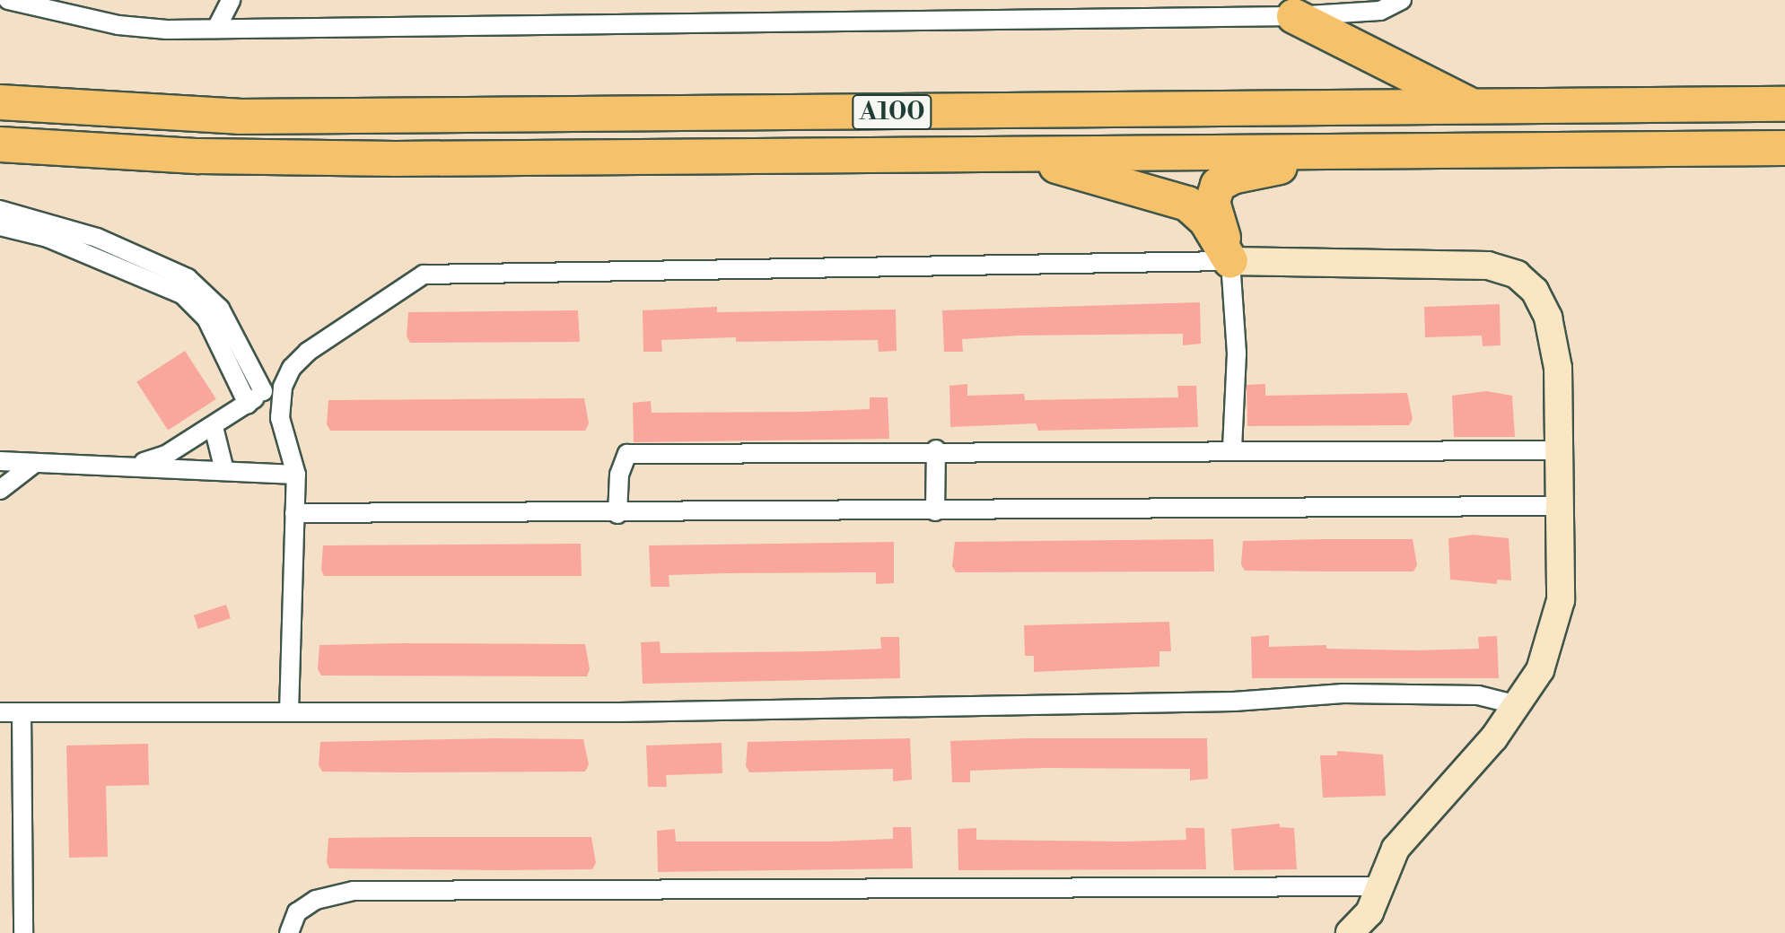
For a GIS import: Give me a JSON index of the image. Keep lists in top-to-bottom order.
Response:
{
  "streets": {
    "highway": ["A100"]
  }
}
